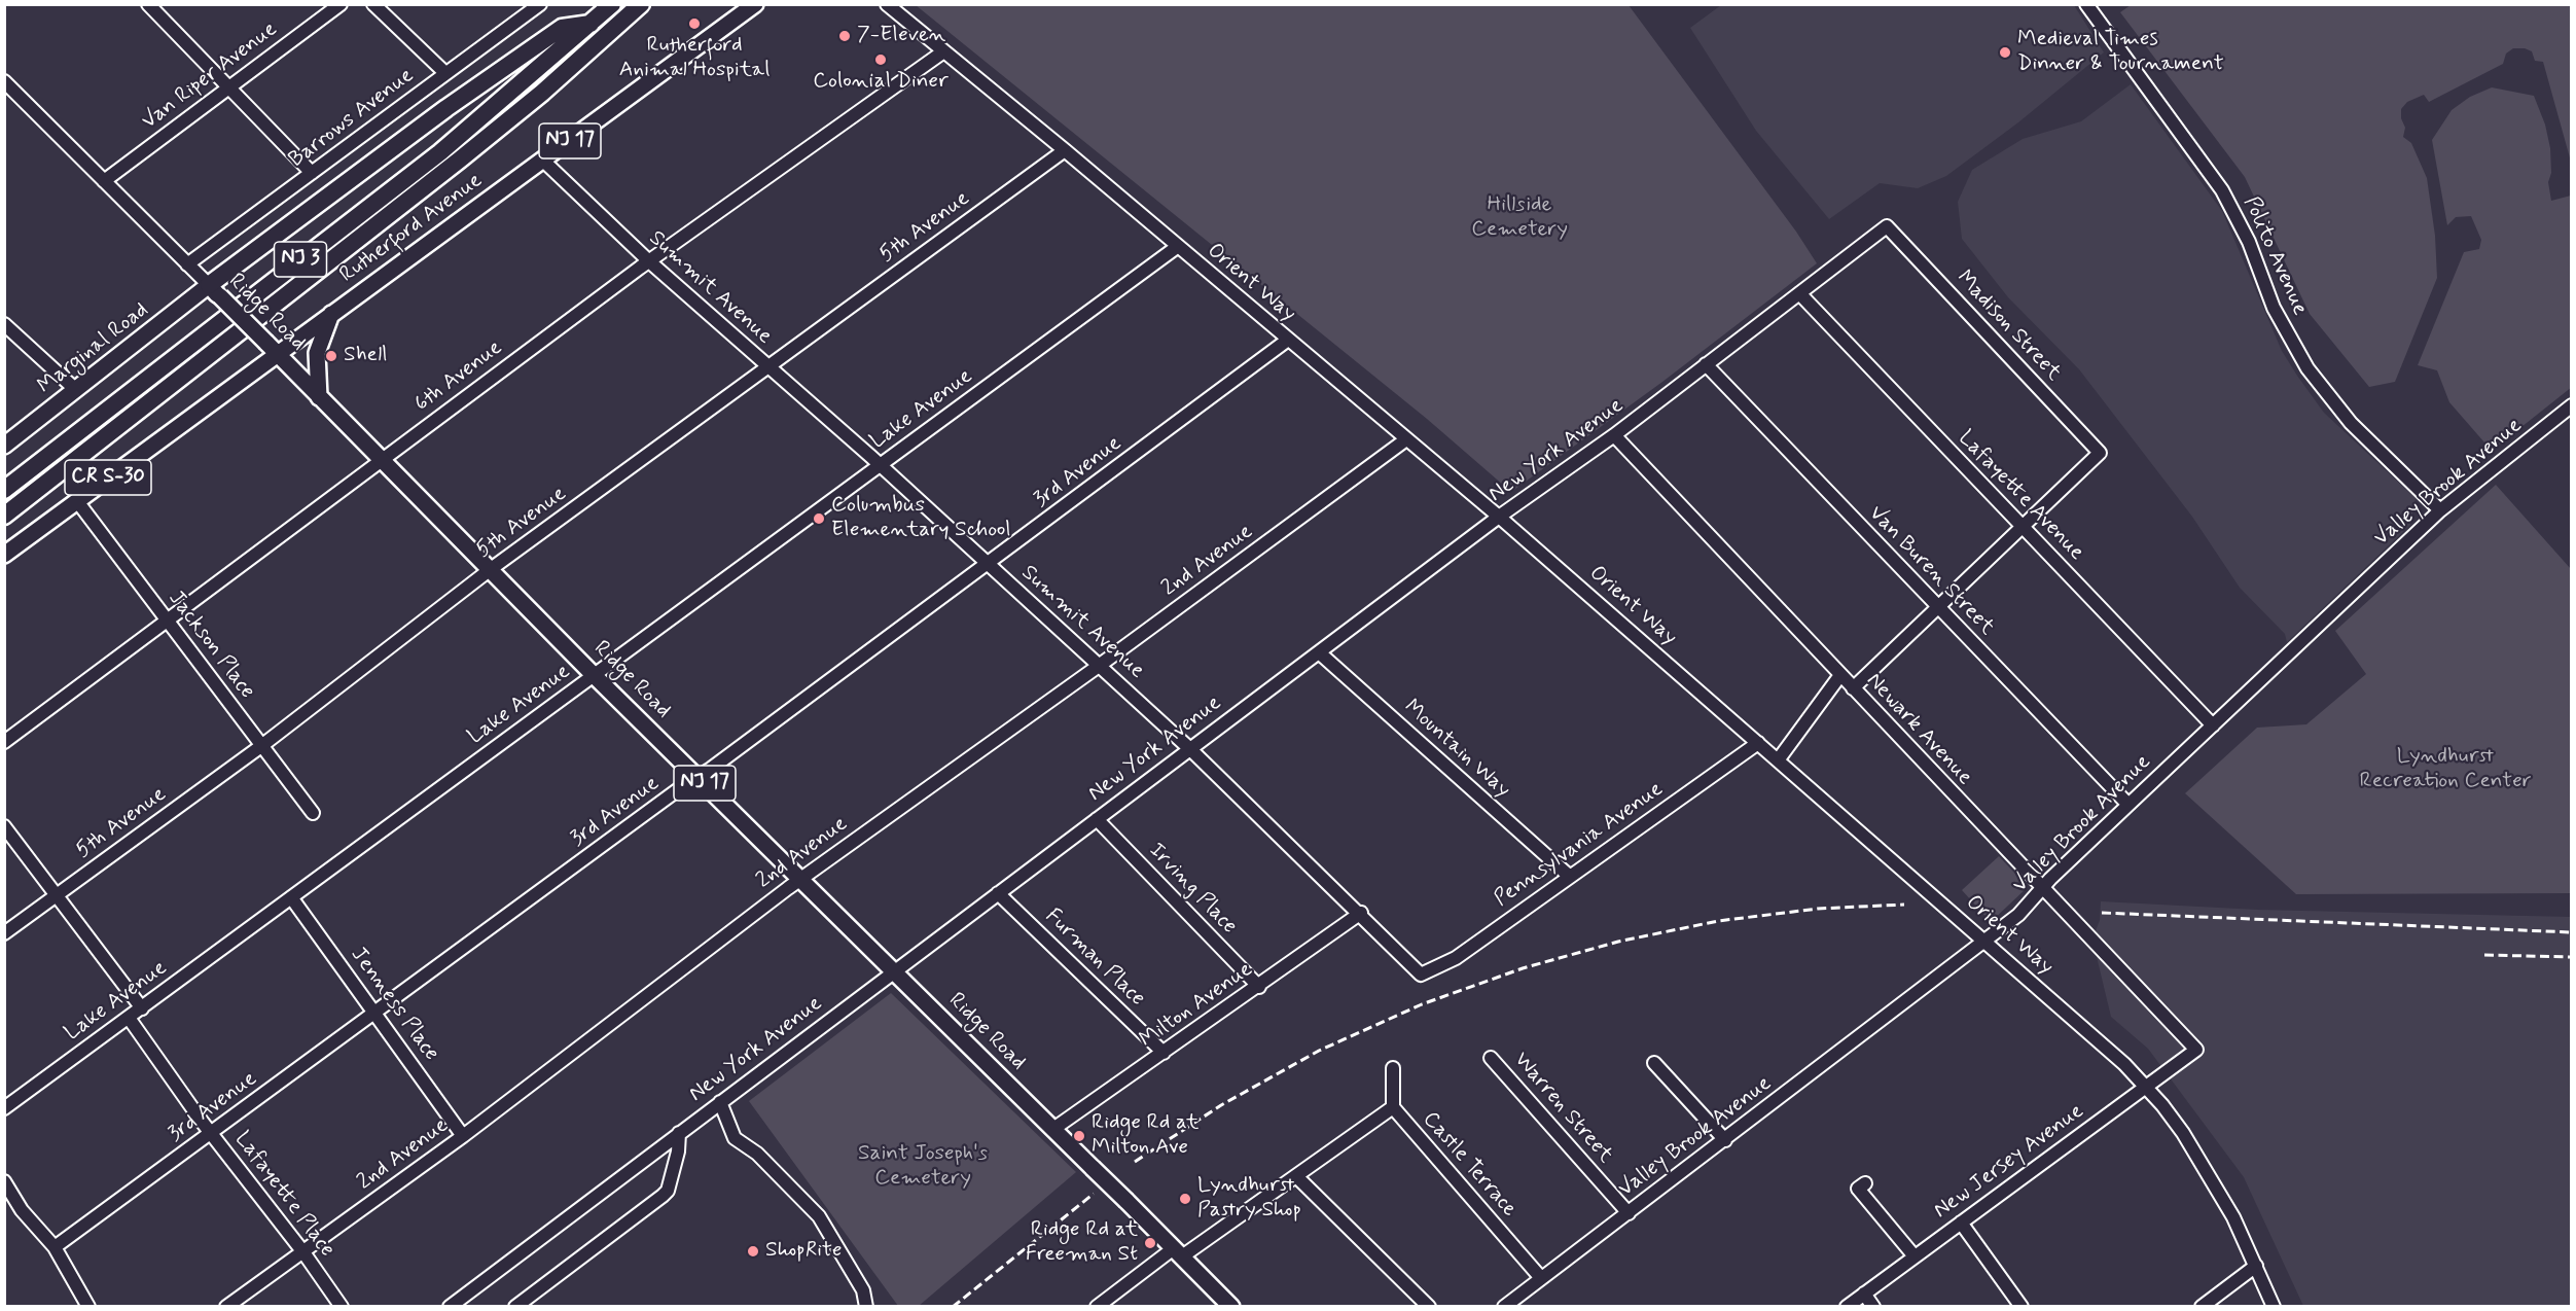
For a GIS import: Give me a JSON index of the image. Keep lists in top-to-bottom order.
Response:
{
  "streets": {
    "highway": ["NJ 3"],
    "main road": [
      "NJ 17",
      "Rutherford Avenue",
      "Ridge Road",
      "Marginal Road",
      "CR S-30"
    ],
    "street": [
      "Van Riper Avenue",
      "Barrows Avenue",
      "5th Avenue",
      "Polito Avenue",
      "Orient Way",
      "Summit Avenue",
      "Madison Street",
      "6th Avenue",
      "Lake Avenue",
      "New York Avenue",
      "3rd Avenue",
      "Valley Brook Avenue",
      "Lafayette Avenue",
      "2nd Avenue",
      "Van Buren Street",
      "Jackson Place",
      "Newark Avenue",
      "Mountain Way",
      "Pennsylvania Avenue",
      "Irving Place",
      "Furman Place",
      "Jenness Place",
      "Milton Avenue",
      "Warren Street",
      "New Jersey Avenue",
      "Castle Terrace",
      "Lafayette Place"
    ]
  },
  "crossings": [
    ["Van Riper Avenue", "Ridge Road"],
    ["Barrows Avenue", "Ridge Road"],
    ["5th Avenue", "Orient Way"],
    ["5th Avenue", "Summit Avenue"],
    ["5th Avenue", "Ridge Road"],
    ["5th Avenue", "Jackson Place"],
    ["Rutherford Avenue", "Summit Avenue"],
    ["Rutherford Avenue", "Ridge Road"],
    ["Rutherford Avenue", "Jackson Place"],
    ["Polito Avenue", "Valley Brook Avenue"],
    ["Orient Way", "6th Avenue"],
    ["Orient Way", "Lake Avenue"],
    ["Orient Way", "New York Avenue"],
    ["Orient Way", "3rd Avenue"],
    ["Orient Way", "Valley Brook Avenue"],
    ["Orient Way", "2nd Avenue"],
    ["Orient Way", "Pennsylvania Avenue"],
    ["Orient Way", "New Jersey Avenue"],
    ["Summit Avenue", "6th Avenue"],
    ["Summit Avenue", "Lake Avenue"],
    ["Summit Avenue", "New York Avenue"],
    ["Summit Avenue", "3rd Avenue"],
    ["Summit Avenue", "2nd Avenue"],
    ["Summit Avenue", "Pennsylvania Avenue"],
    ["Summit Avenue", "Milton Avenue"],
    ["Ridge Road", "Marginal Road"],
    ["Ridge Road", "6th Avenue"],
    ["Ridge Road", "Lake Avenue"],
    ["Ridge Road", "New York Avenue"],
    ["Ridge Road", "3rd Avenue"],
    ["Ridge Road", "2nd Avenue"],
    ["Ridge Road", "Milton Avenue"],
    ["Madison Street", "New York Avenue"],
    ["Madison Street", "Lafayette Avenue"],
    ["6th Avenue", "Jackson Place"],
    ["Lake Avenue", "Jenness Place"],
    ["Lake Avenue", "Lafayette Place"],
    ["New York Avenue", "Lafayette Avenue"],
    ["New York Avenue", "Van Buren Street"],
    ["New York Avenue", "Newark Avenue"],
    ["New York Avenue", "Mountain Way"],
    ["New York Avenue", "Irving Place"],
    ["New York Avenue", "Furman Place"],
    ["3rd Avenue", "Jenness Place"],
    ["3rd Avenue", "Lafayette Place"],
    ["Valley Brook Avenue", "Lafayette Avenue"],
    ["Valley Brook Avenue", "Van Buren Street"],
    ["Valley Brook Avenue", "Newark Avenue"],
    ["Valley Brook Avenue", "Warren Street"],
    ["Valley Brook Avenue", "Castle Terrace"],
    ["2nd Avenue", "Jenness Place"],
    ["2nd Avenue", "Lafayette Place"],
    ["Newark Avenue", "New Jersey Avenue"],
    ["Mountain Way", "Pennsylvania Avenue"],
    ["Irving Place", "Milton Avenue"],
    ["Furman Place", "Milton Avenue"]
  ],
  "parks": ["Hillside Cemetery", "Lyndhurst Recreation Center", "Saint Joseph's Cemetery"],
  "places": [
    "Rutherford Animal Hospital",
    "7-Eleven",
    "Medieval Times Dinner & Tournament",
    "Colonial Diner",
    "Shell",
    "Columbus Elementary School",
    "Ridge Rd at Milton Ave",
    "Lyndhurst Pastry Shop",
    "Ridge Rd at Freeman St",
    "ShopRite"
  ]
}
